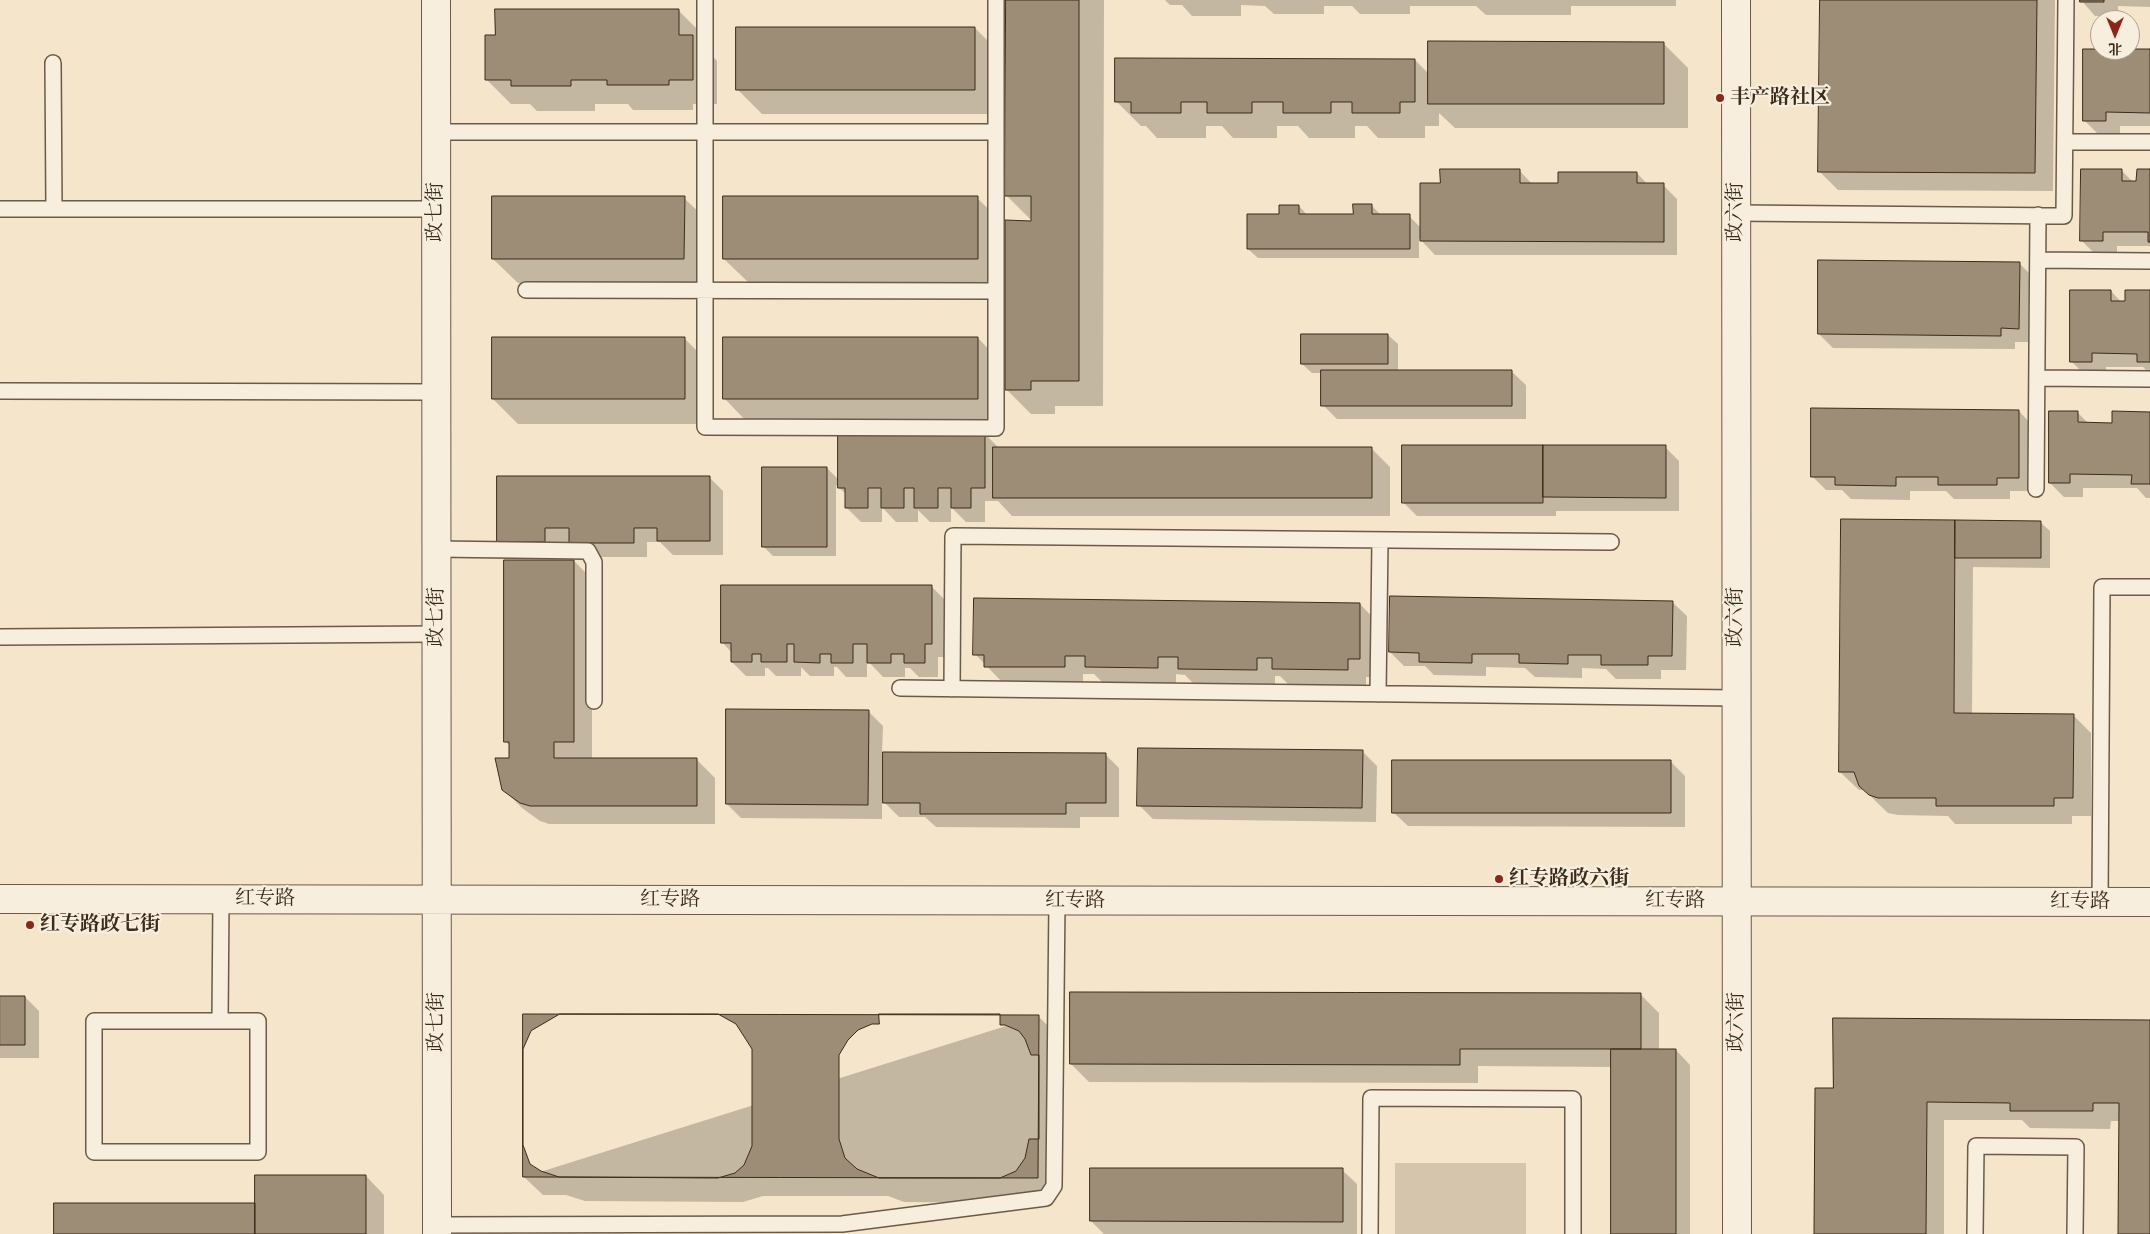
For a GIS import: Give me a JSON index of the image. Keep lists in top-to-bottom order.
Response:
{
  "streets": {
    "street": ["政七街", "政六街", "红专路"]
  },
  "crossings": [
    ["政七街", "红专路"],
    ["政六街", "红专路"]
  ],
  "places": ["丰产路社区", "红专路政六街", "红专路政七街"],
  "north": "bottom"
}
